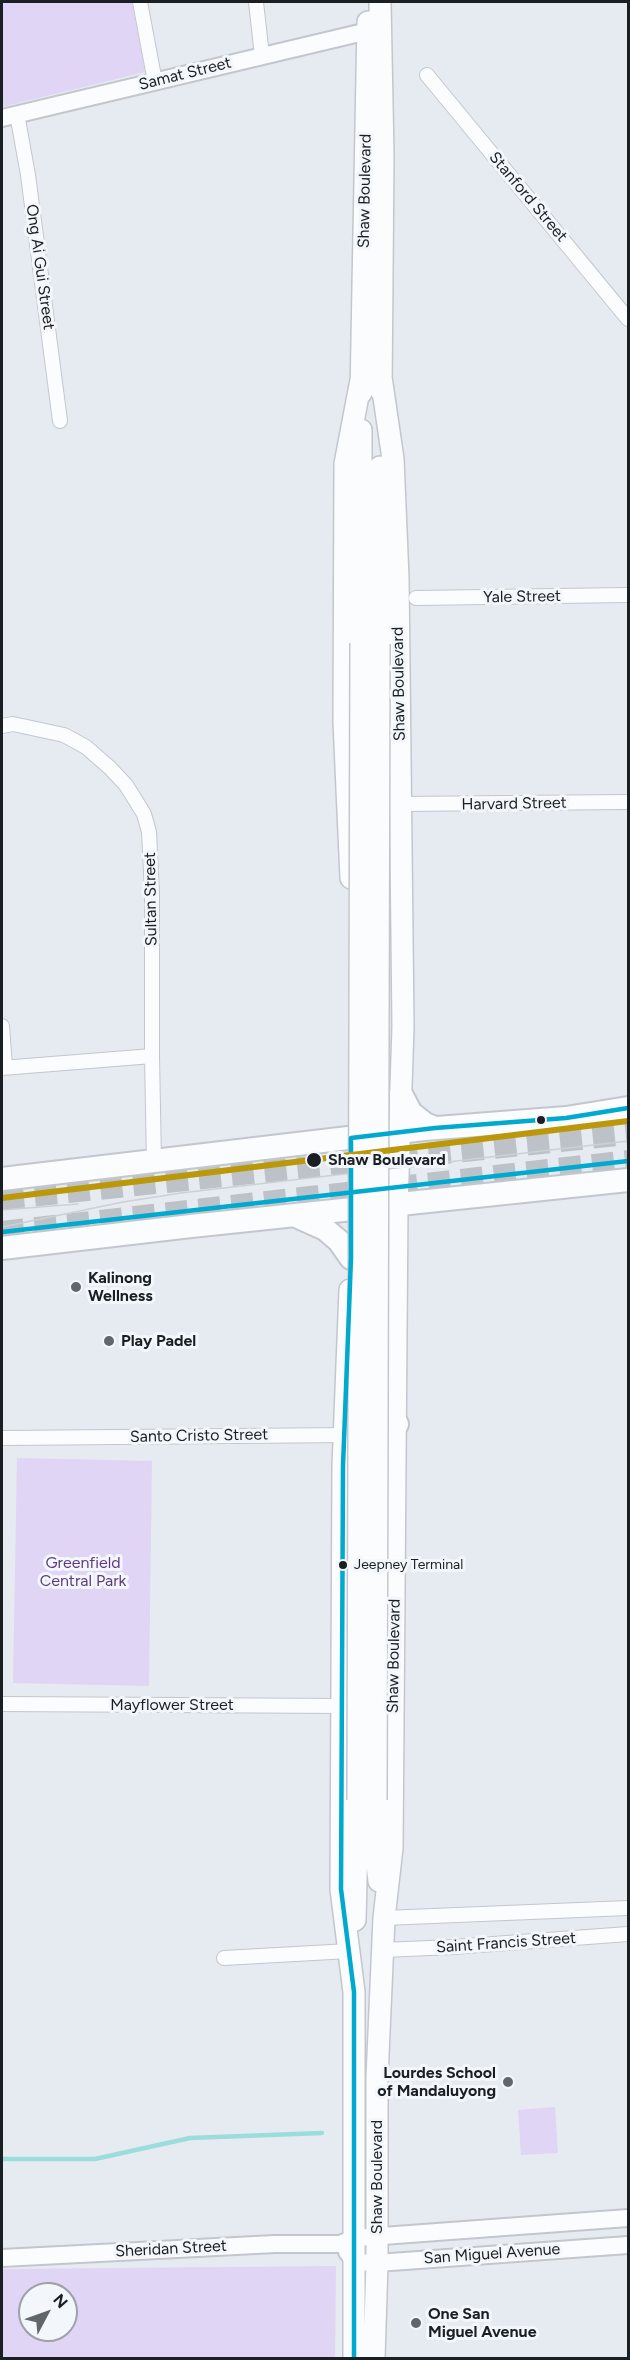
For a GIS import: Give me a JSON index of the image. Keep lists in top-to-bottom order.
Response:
{
  "streets": {
    "main road": ["Shaw Boulevard"],
    "street": [
      "Samat Street",
      "Stanford Street",
      "Ong Ai Gui Street",
      "Yale Street",
      "Harvard Street",
      "Sultan Street",
      "Santo Cristo Street",
      "Mayflower Street",
      "Saint Francis Street",
      "Sheridan Street",
      "San Miguel Avenue"
    ]
  },
  "crossings": [
    ["Samat Street", "Shaw Boulevard"],
    ["Samat Street", "Ong Ai Gui Street"],
    ["Shaw Boulevard", "Harvard Street"],
    ["Shaw Boulevard", "Santo Cristo Street"],
    ["Shaw Boulevard", "Mayflower Street"],
    ["Shaw Boulevard", "Saint Francis Street"],
    ["Shaw Boulevard", "Sheridan Street"],
    ["Shaw Boulevard", "San Miguel Avenue"],
    ["Sheridan Street", "San Miguel Avenue"]
  ],
  "parks": ["Greenfield Central Park"],
  "places": [
    "Shaw Boulevard",
    "Kalinong Wellness",
    "Play Padel",
    "Jeepney Terminal",
    "Lourdes School of Mandaluyong",
    "One San Miguel Avenue"
  ],
  "north": "top right"
}
